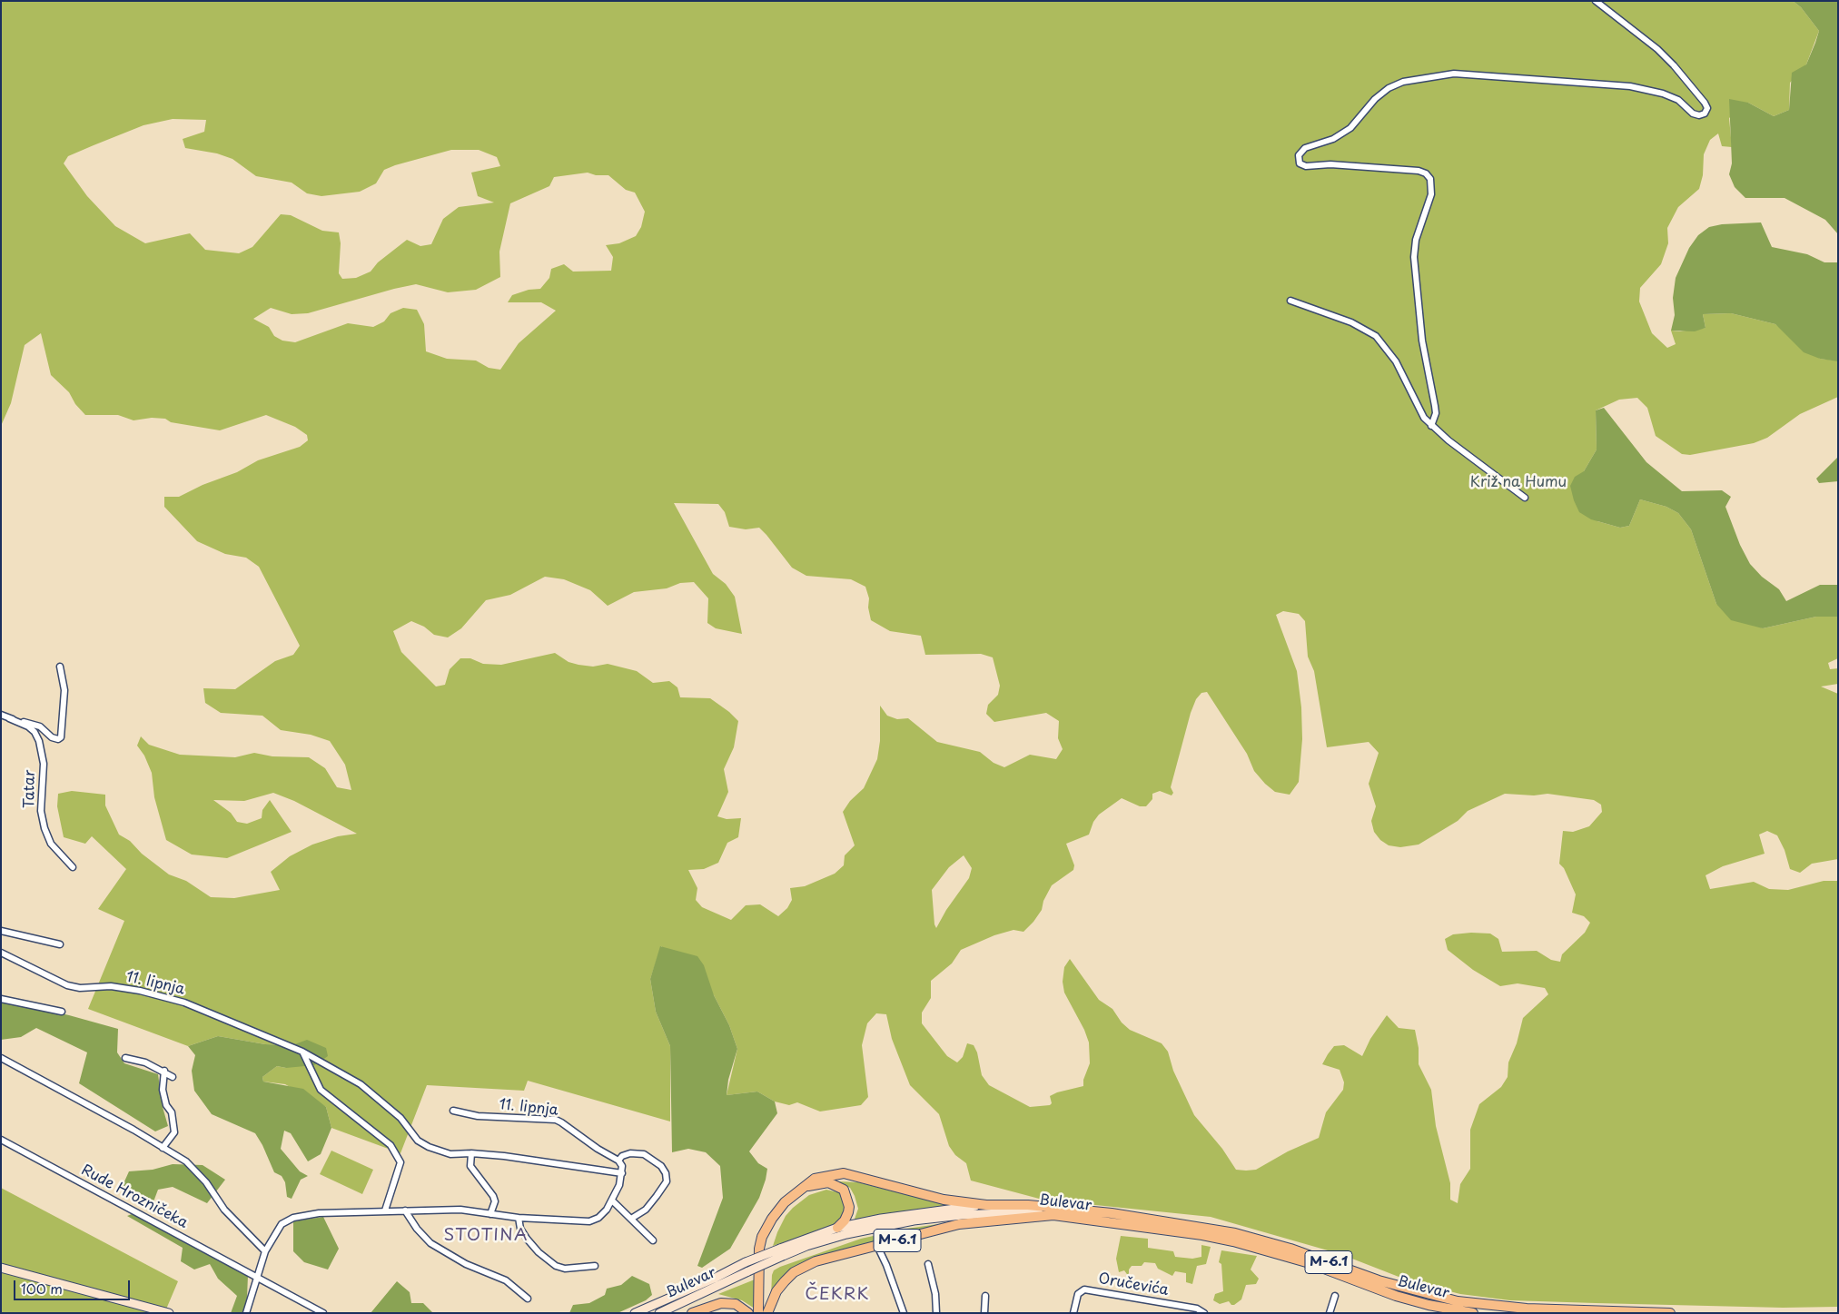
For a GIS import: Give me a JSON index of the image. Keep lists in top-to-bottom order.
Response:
{
  "streets": {
    "main road": ["Bulevar", "M-6.1"],
    "street": [
      "Tatar",
      "11. lipnja",
      "Rude Hrozničeka",
      "Oručevića"
    ]
  },
  "crossings": [
    ["Bulevar", "M-6.1"]
  ],
  "districts": ["STOTINA", "ČEKRK"],
  "parks": ["Križ na Humu"],
  "scale_bar": "100 m"
}
